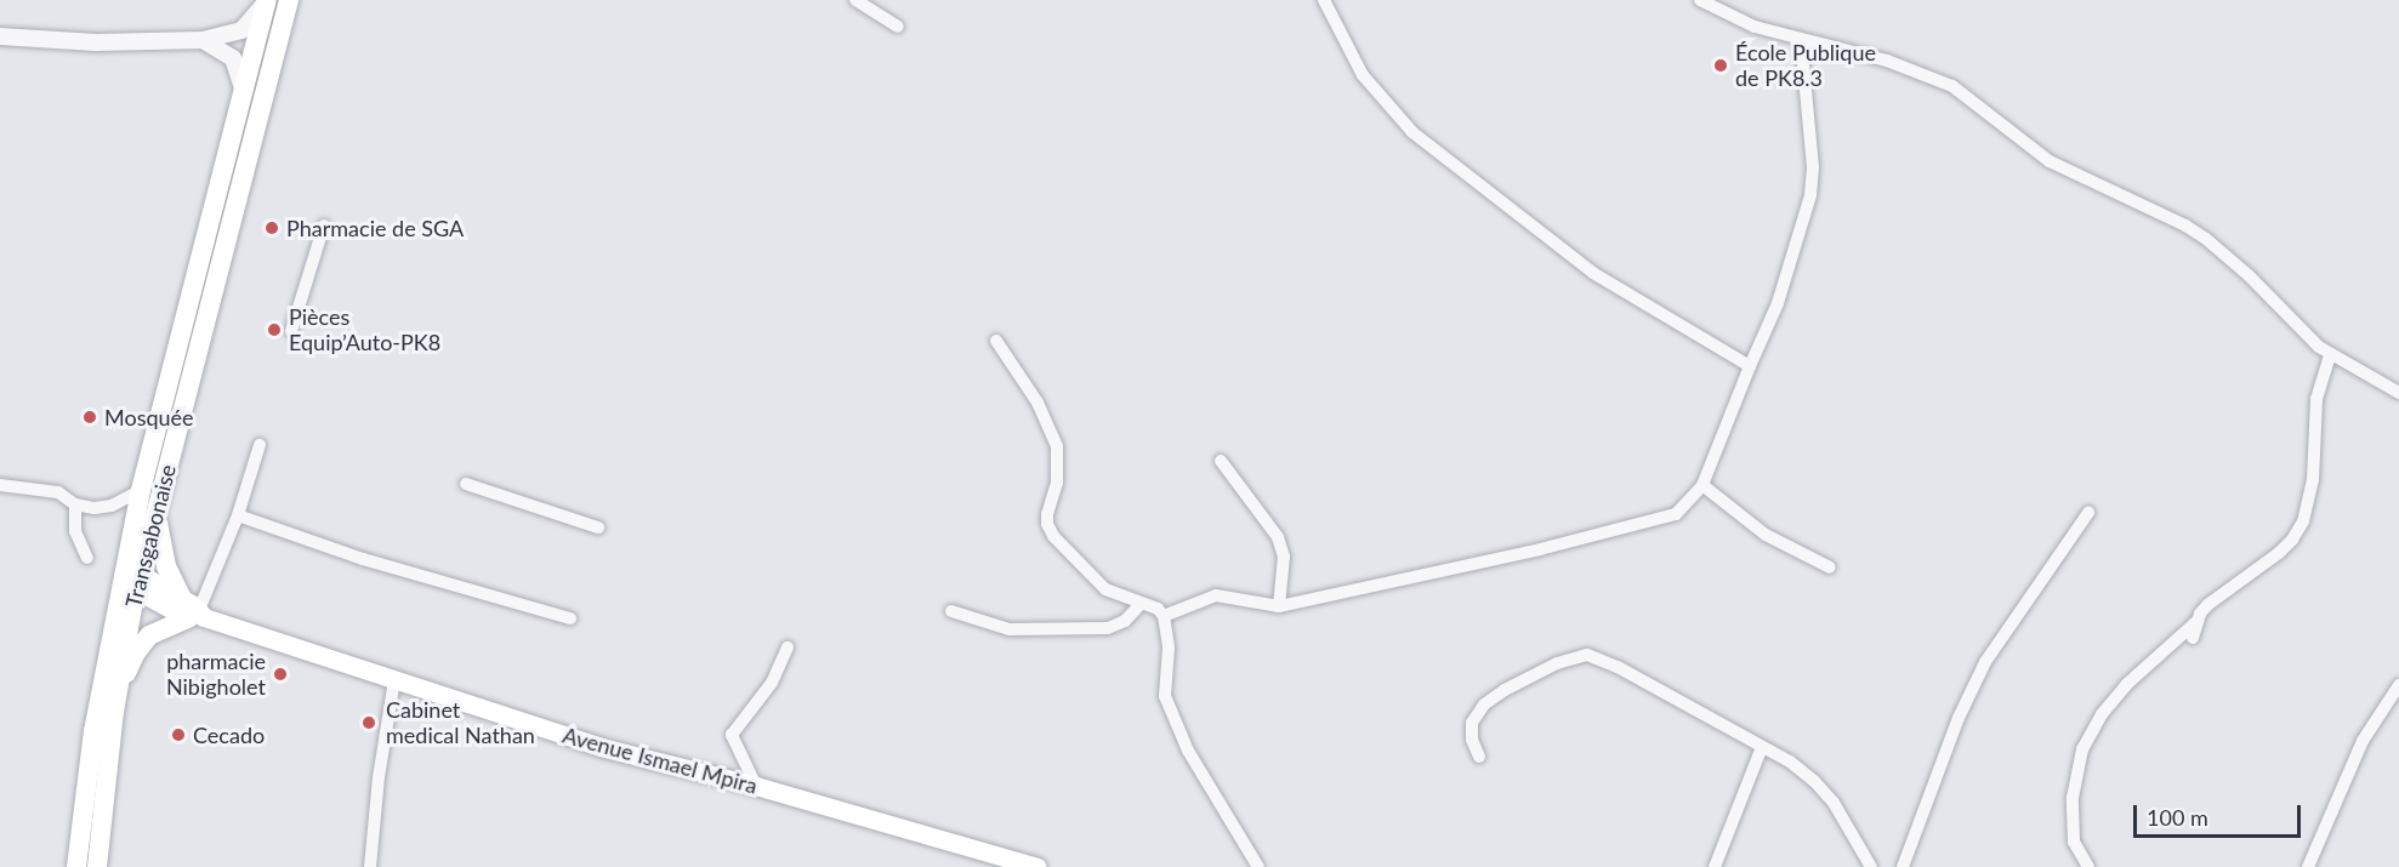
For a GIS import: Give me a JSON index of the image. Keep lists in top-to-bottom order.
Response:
{
  "streets": {
    "highway": ["Transgabonaise"],
    "main road": ["Avenue Ismael Mpira"]
  },
  "places": [
    "École Publique de PK8.3",
    "Pharmacie de SGA",
    "Pièces Equip’Auto-PK8",
    "Mosquée",
    "pharmacie Nibigholet",
    "Cabinet medical Nathan",
    "Cecado"
  ],
  "scale_bar": "100 m"
}
